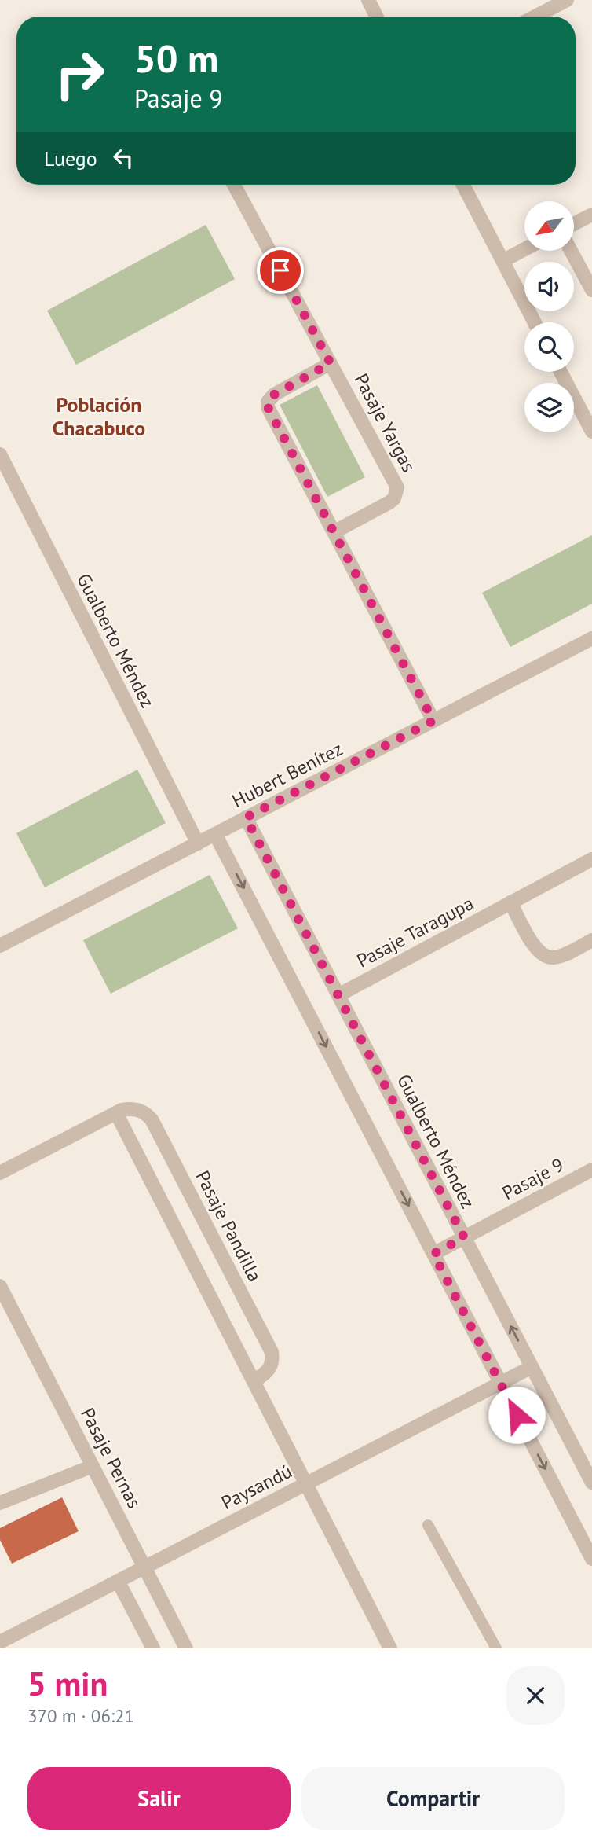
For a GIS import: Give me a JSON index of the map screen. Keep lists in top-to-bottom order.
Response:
{
  "streets": {
    "street": [
      "Pasaje Yargas",
      "Gualberto Méndez",
      "Hubert Benítez",
      "Pasaje Taragupa",
      "Pasaje 9",
      "Pasaje Pandilla",
      "Pasaje Pernas",
      "Paysandú"
    ]
  },
  "crossings": [
    ["Pasaje Yargas", "Hubert Benítez"],
    ["Gualberto Méndez", "Hubert Benítez"],
    ["Gualberto Méndez", "Pasaje Taragupa"],
    ["Gualberto Méndez", "Pasaje 9"],
    ["Gualberto Méndez", "Paysandú"],
    ["Pasaje Pernas", "Paysandú"]
  ],
  "districts": ["Población Chacabuco"],
  "north": "bottom left",
  "page": {
    "turn": ["50 m", "Pasaje 9"],
    "then": "Luego",
    "heading": ["5 min", "370 m · 06:21"],
    "buttons": ["Salir", "Compartir"]
  }
}
